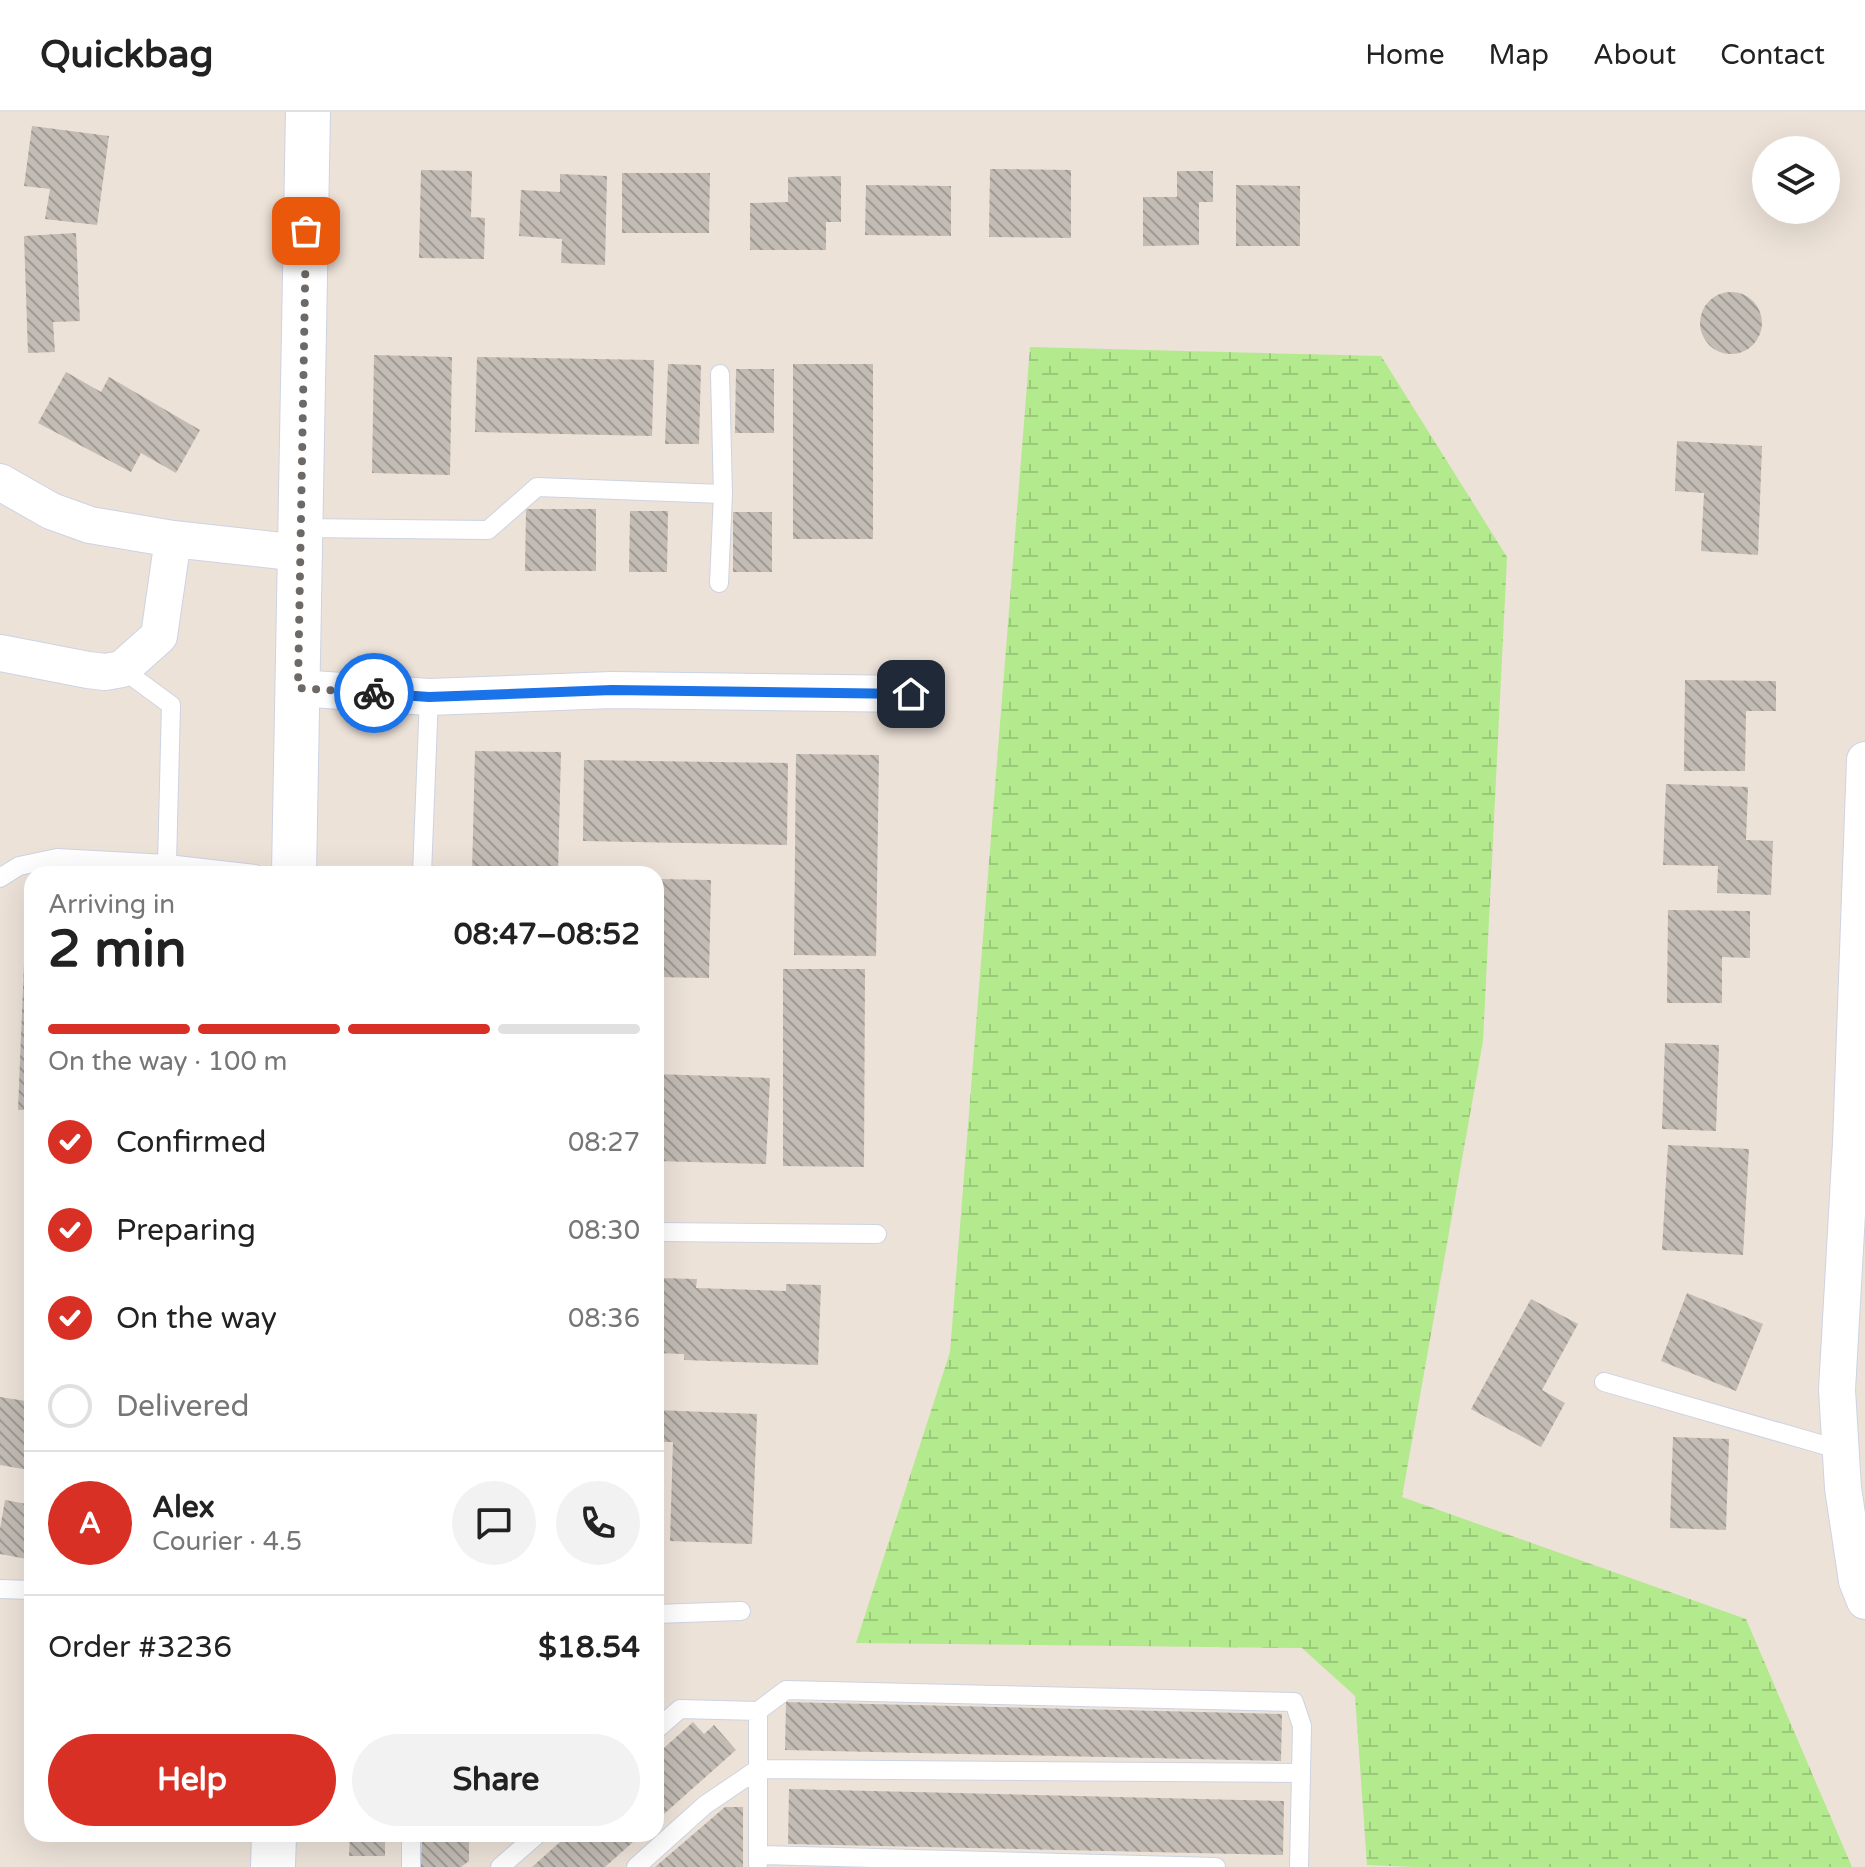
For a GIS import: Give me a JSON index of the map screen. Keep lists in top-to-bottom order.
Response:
{
  "page": {
    "header": "Quickbag",
    "nav": [
      "Home",
      "Map",
      "About",
      "Contact"
    ],
    "heading": ["2 min", "Arriving in", "08:47–08:52"],
    "panel": [
      "Alex",
      "Courier · 4.5",
      "Order #3236",
      "$18.54"
    ],
    "bar": "On the way · 100 m",
    "list": [
      ["Confirmed", "08:27"],
      ["Preparing", "08:30"],
      ["On the way", "08:36"],
      "Delivered"
    ],
    "round": "A",
    "buttons": ["Help", "Share"]
  }
}
